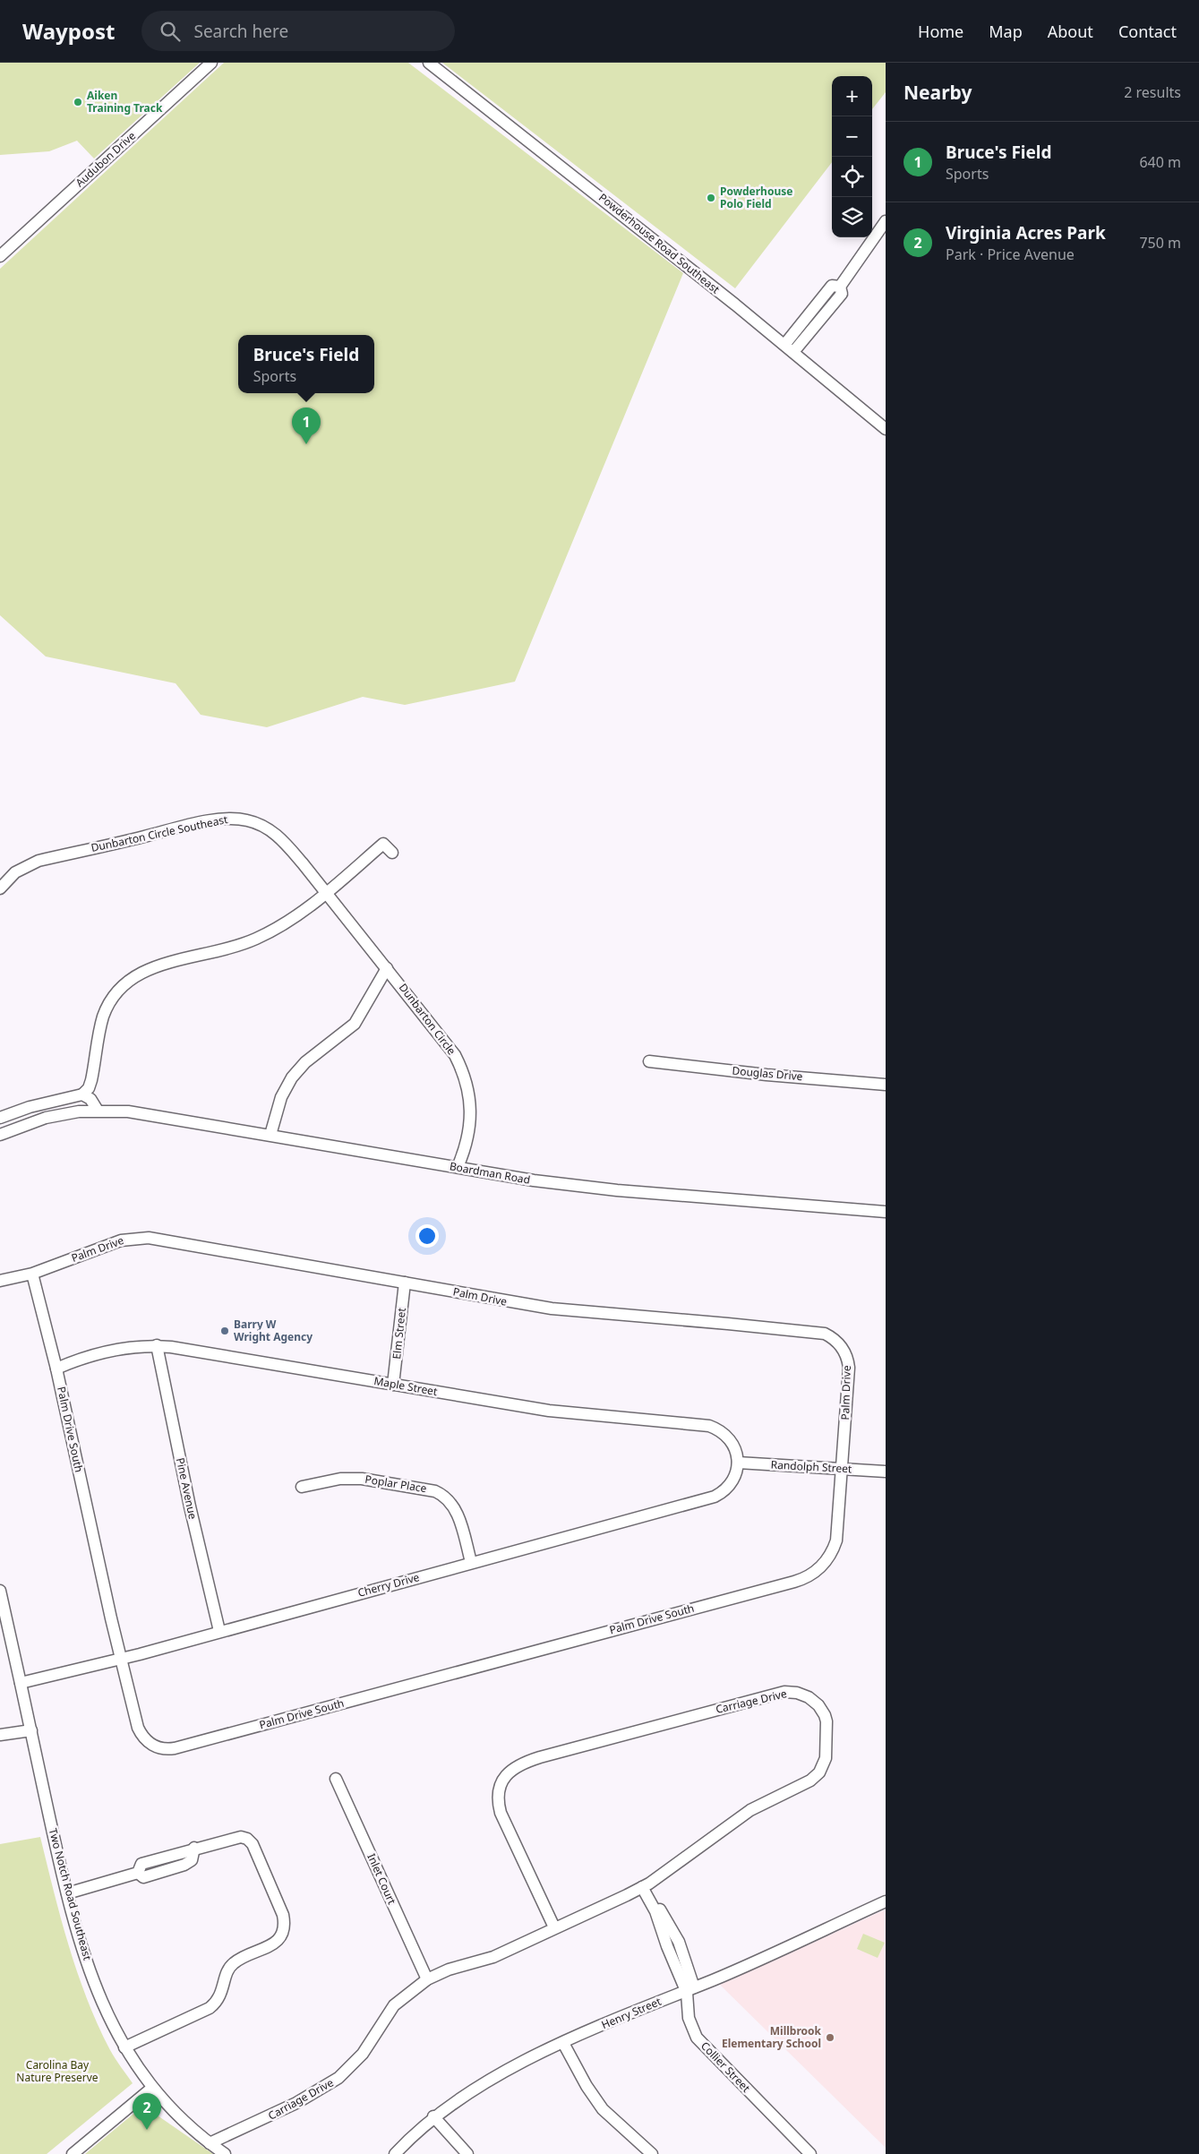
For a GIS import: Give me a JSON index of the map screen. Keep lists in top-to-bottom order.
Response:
{
  "streets": {
    "street": [
      "Audubon Drive",
      "Powderhouse Road Southeast",
      "Dunbarton Circle Southeast",
      "Dunbarton Circle",
      "Douglas Drive",
      "Boardman Road",
      "Palm Drive",
      "Elm Street",
      "Maple Street",
      "Palm Drive South",
      "Randolph Street",
      "Poplar Place",
      "Pine Avenue",
      "Cherry Drive",
      "Carriage Drive",
      "Inlet Court",
      "Two Notch Road Southeast",
      "Henry Street",
      "Collier Street"
    ]
  },
  "crossings": [
    ["Dunbarton Circle Southeast", "Dunbarton Circle"],
    ["Dunbarton Circle", "Boardman Road"],
    ["Palm Drive", "Elm Street"],
    ["Palm Drive", "Palm Drive South"],
    ["Palm Drive", "Randolph Street"],
    ["Elm Street", "Maple Street"],
    ["Maple Street", "Palm Drive South"],
    ["Maple Street", "Randolph Street"],
    ["Maple Street", "Pine Avenue"],
    ["Maple Street", "Cherry Drive"],
    ["Palm Drive South", "Randolph Street"],
    ["Palm Drive South", "Cherry Drive"],
    ["Randolph Street", "Cherry Drive"],
    ["Poplar Place", "Cherry Drive"],
    ["Pine Avenue", "Cherry Drive"],
    ["Cherry Drive", "Two Notch Road Southeast"],
    ["Carriage Drive", "Inlet Court"],
    ["Carriage Drive", "Two Notch Road Southeast"],
    ["Carriage Drive", "Collier Street"],
    ["Henry Street", "Collier Street"]
  ],
  "parks": ["Carolina Bay Nature Preserve"],
  "places": [
    "Aiken Training Track",
    "Powderhouse Polo Field",
    "Barry W Wright Agency",
    "Millbrook Elementary School"
  ],
  "page": {
    "header": "Waypost",
    "search": "Search here",
    "nav": [
      "Home",
      "Map",
      "About",
      "Contact"
    ],
    "heading": ["Nearby", "2 results"],
    "map_buttons": ["+", "−"],
    "list": [
      {
        "mark": "1",
        "name": "Bruce's Field",
        "note": "Sports",
        "value": "640 m"
      },
      {
        "mark": "2",
        "name": "Virginia Acres Park",
        "note": "Park · Price Avenue",
        "value": "750 m"
      }
    ],
    "popup": ["Bruce's Field", "Sports"],
    "pins": ["1", "2"]
  }
}
